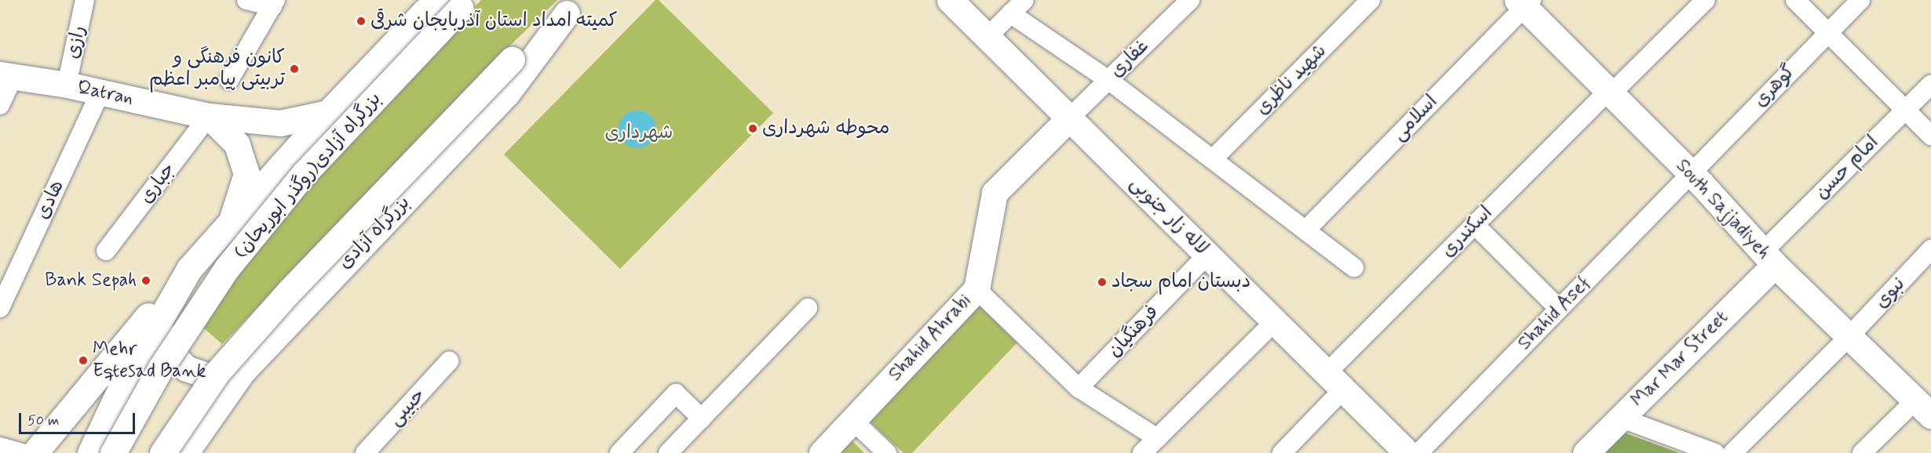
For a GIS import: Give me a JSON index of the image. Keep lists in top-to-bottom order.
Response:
{
  "streets": {
    "main road": [
      "Qatran",
      "بزرگراه آزادی(روگذر ابوریحان)",
      "South Sajjadiyeh",
      "لاله زار جنوبی",
      "بزرگراه آزادی",
      "Shahid Ahrabi",
      "Mar Mar Street"
    ],
    "street": [
      "رازی",
      "غفاری",
      "شهید ناظری",
      "گوهری",
      "اسلامی",
      "امام حسن",
      "جباری",
      "هادی",
      "اسکندری",
      "نبوی",
      "Shahid Asef",
      "فرهنگیان",
      "حبیبی"
    ]
  },
  "crossings": [
    ["رازی", "Qatran"],
    ["غفاری", "لاله زار جنوبی"],
    ["غفاری", "Shahid Ahrabi"],
    ["گوهری", "South Sajjadiyeh"],
    ["گوهری", "Shahid Asef"],
    ["Qatran", "جباری"],
    ["Qatran", "هادی"],
    ["اسلامی", "South Sajjadiyeh"],
    ["امام حسن", "South Sajjadiyeh"],
    ["امام حسن", "Mar Mar Street"],
    ["South Sajjadiyeh", "اسکندری"],
    ["South Sajjadiyeh", "نبوی"],
    ["South Sajjadiyeh", "Shahid Asef"],
    ["South Sajjadiyeh", "Mar Mar Street"],
    ["لاله زار جنوبی", "اسکندری"],
    ["لاله زار جنوبی", "Shahid Asef"],
    ["لاله زار جنوبی", "فرهنگیان"],
    ["لاله زار جنوبی", "Shahid Ahrabi"]
  ],
  "parks": ["شهرداری"],
  "places": [
    "کمیته امداد استان آذربایجان شرقی",
    "کانون فرهنگی و تربیتی پیامبر اعظم",
    "محوطه شهرداری",
    "Bank Sepah",
    "دبستان امام سجاد",
    "Mehr Eqtesad Bank"
  ],
  "scale_bar": "50 m"
}
